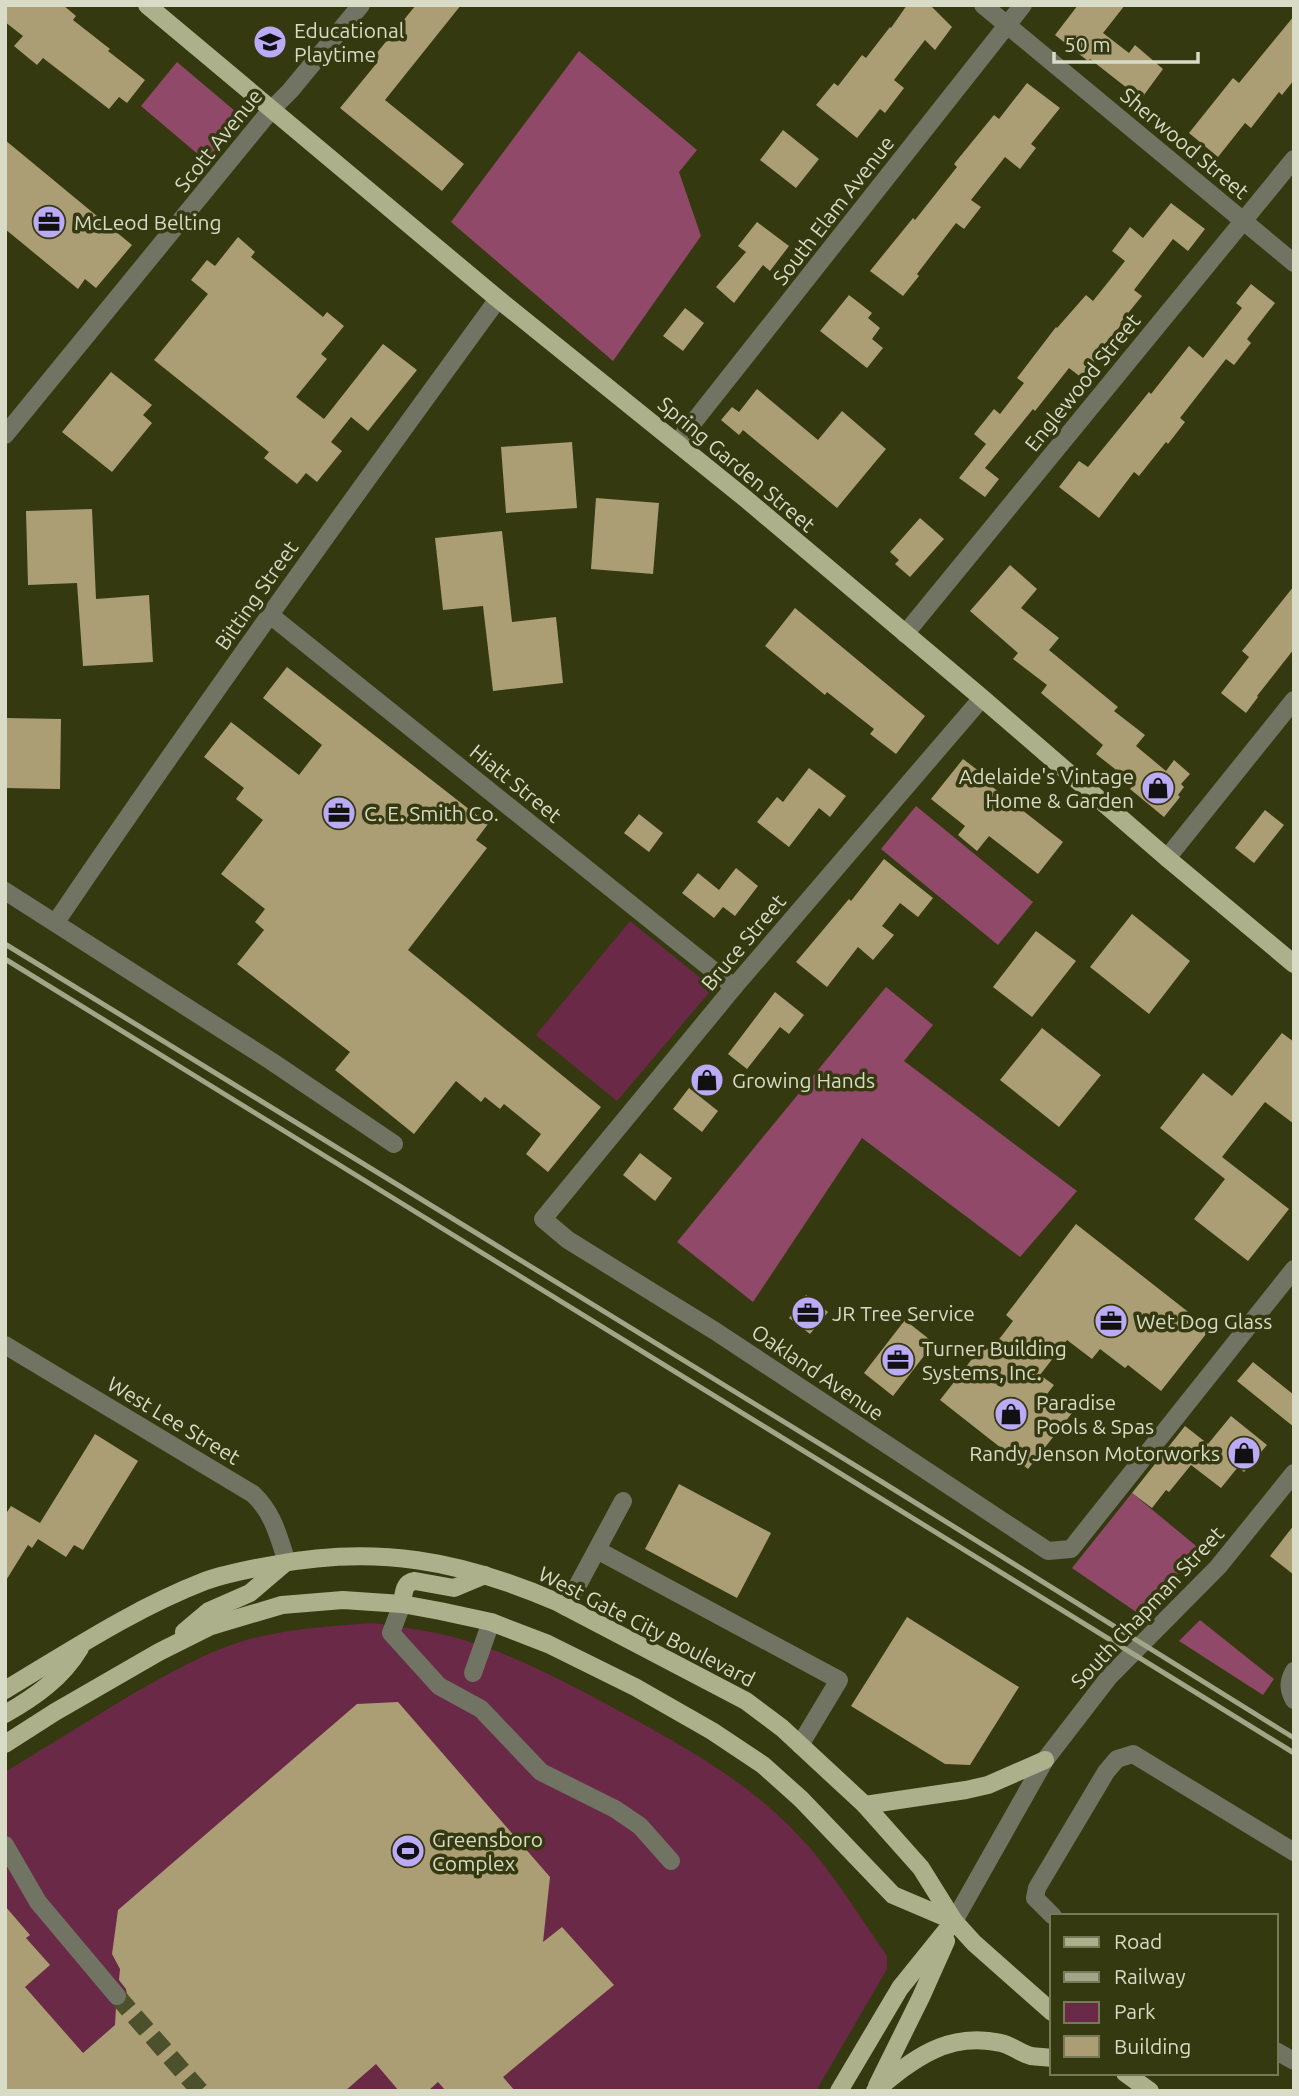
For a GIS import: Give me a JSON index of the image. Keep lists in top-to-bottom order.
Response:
{
  "streets": {
    "main road": ["Spring Garden Street", "West Gate City Boulevard"],
    "street": [
      "Scott Avenue",
      "Sherwood Street",
      "South Elam Avenue",
      "Englewood Street",
      "Bitting Street",
      "Hiatt Street",
      "Bruce Street",
      "Oakland Avenue",
      "West Lee Street",
      "South Chapman Street"
    ]
  },
  "crossings": [
    ["Scott Avenue", "Spring Garden Street"],
    ["Sherwood Street", "South Elam Avenue"],
    ["Sherwood Street", "Englewood Street"],
    ["South Elam Avenue", "Spring Garden Street"],
    ["Englewood Street", "Spring Garden Street"],
    ["Spring Garden Street", "Bitting Street"],
    ["Spring Garden Street", "Bruce Street"],
    ["Bitting Street", "Hiatt Street"],
    ["Hiatt Street", "Bruce Street"],
    ["Bruce Street", "Oakland Avenue"],
    ["West Lee Street", "West Gate City Boulevard"],
    ["South Chapman Street", "West Gate City Boulevard"]
  ],
  "places": {
    "school or university": ["Educational Playtime"],
    "office": [
      "McLeod Belting",
      "C. E. Smith Co.",
      "JR Tree Service",
      "Wet Dog Glass",
      "Turner Building Systems, Inc."
    ],
    "shop": [
      "Adelaide's Vintage Home & Garden",
      "Growing Hands",
      "Paradise Pools & Spas",
      "Randy Jenson Motorworks"
    ],
    "sports": ["Greensboro Complex"]
  },
  "legend": [
    "Road",
    "Railway",
    "Park",
    "Building"
  ],
  "scale_bar": "50 m"
}
